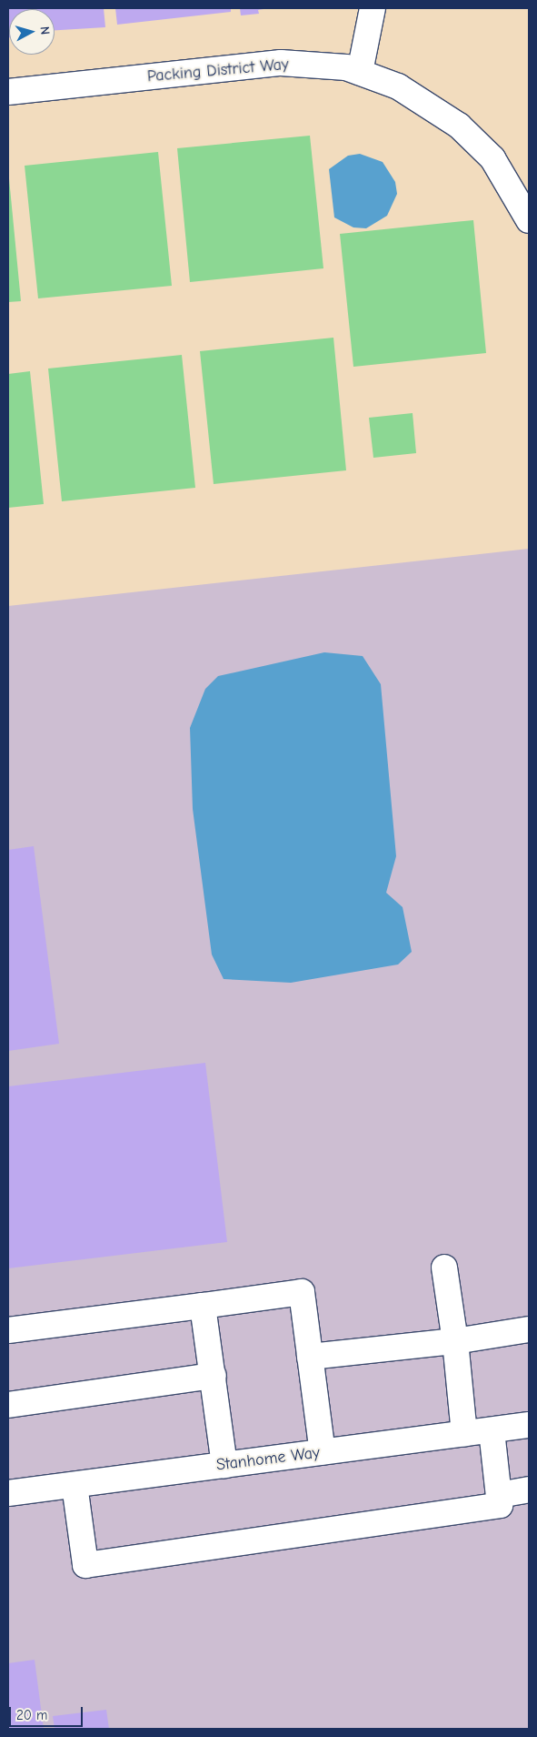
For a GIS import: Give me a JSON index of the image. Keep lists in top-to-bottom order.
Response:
{
  "streets": {
    "street": ["Packing District Way", "Stanhome Way"]
  },
  "scale_bar": "20 m",
  "north": "right"
}
